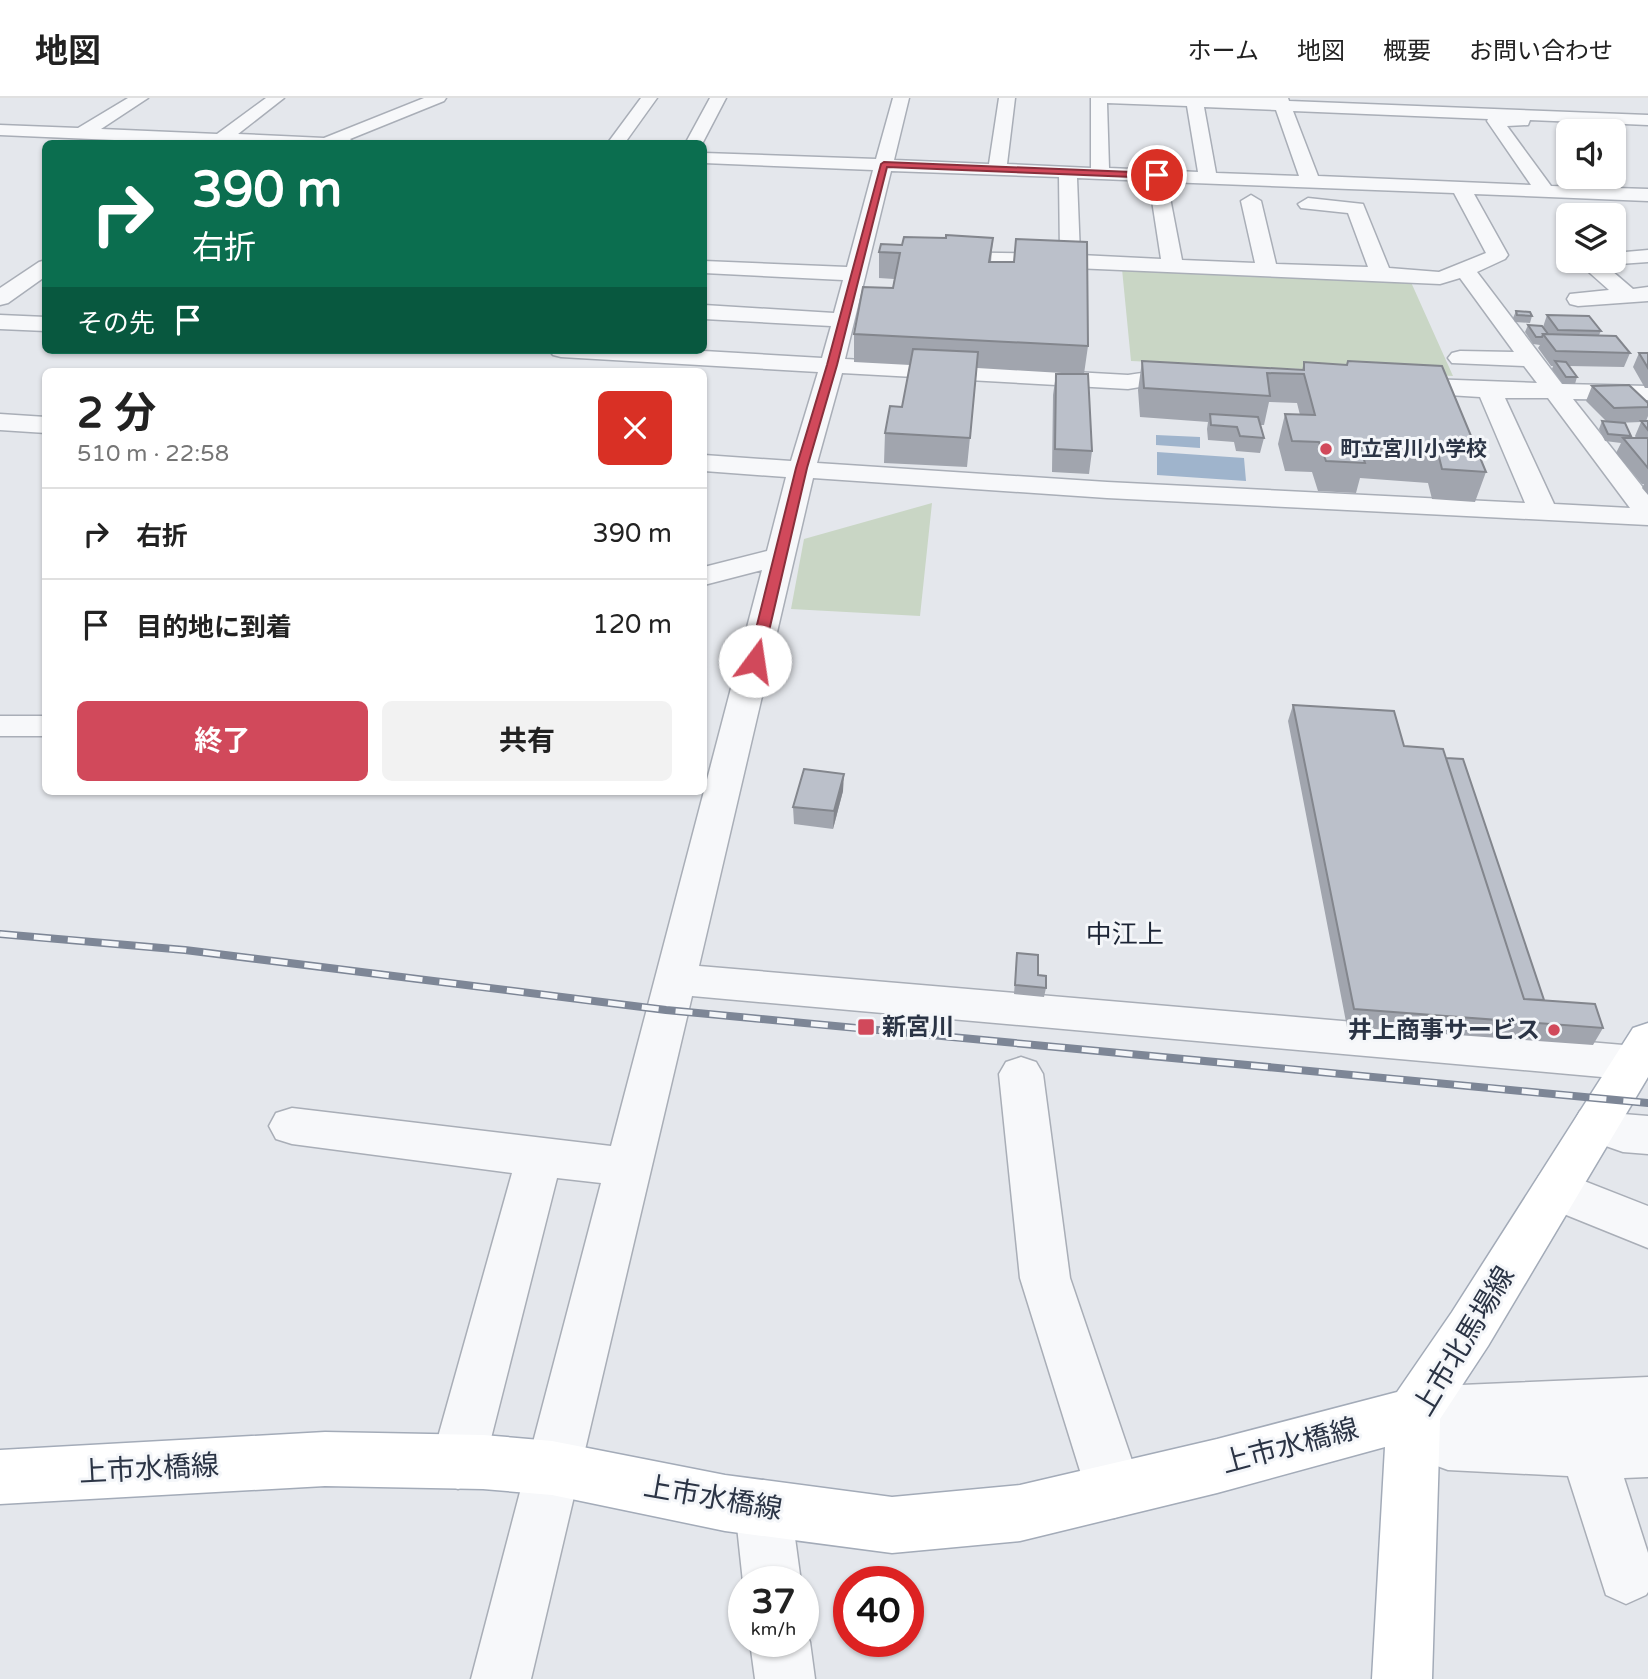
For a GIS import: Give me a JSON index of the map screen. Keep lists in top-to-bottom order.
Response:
{
  "streets": {
    "main road": ["上市北馬場線", "上市水橋線"]
  },
  "crossings": [
    ["上市北馬場線", "上市水橋線"]
  ],
  "districts": ["中江上"],
  "places": {
    "other": ["町立宮川小学校", "井上商事サービス"],
    "transit": ["新宮川"]
  },
  "page": {
    "header": "地図",
    "nav": [
      "ホーム",
      "地図",
      "概要",
      "お問い合わせ"
    ],
    "turn": ["390 m", "右折"],
    "then": "その先",
    "heading": ["2 分", "510 m · 22:58"],
    "list": [
      {
        "name": "右折",
        "value": "390 m"
      },
      {
        "name": "目的地に到着",
        "value": "120 m"
      }
    ],
    "buttons": ["終了", "共有"],
    "speed": "37 km/h",
    "limit": "40"
  }
}
